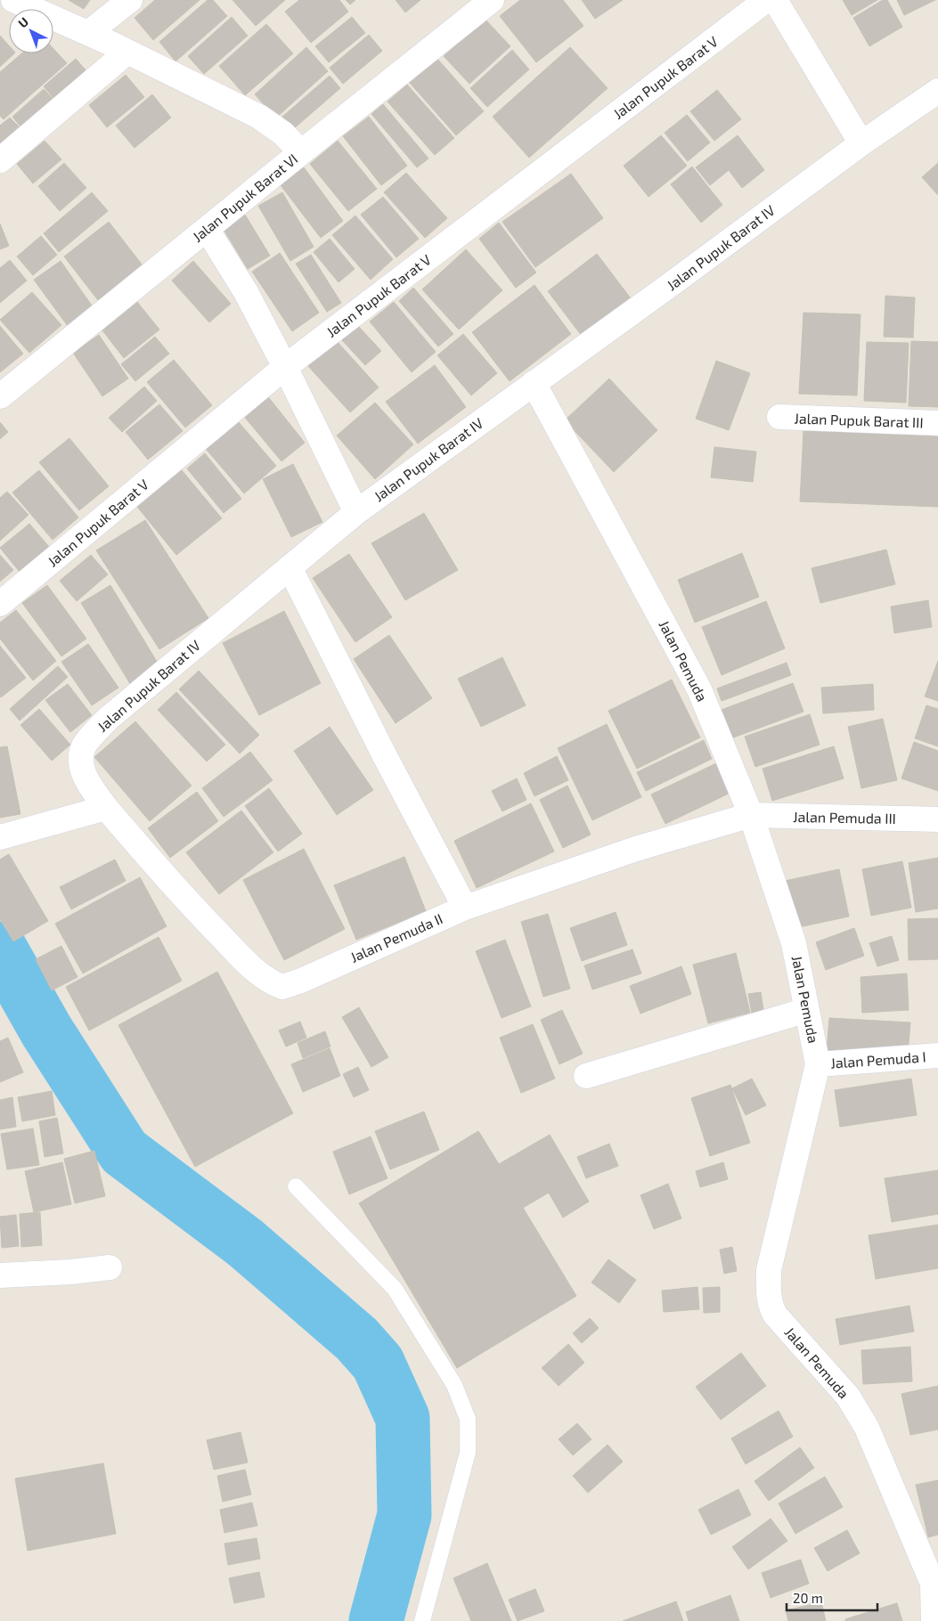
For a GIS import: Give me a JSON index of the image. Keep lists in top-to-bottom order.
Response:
{
  "streets": {
    "street": [
      "Jalan Pupuk Barat V",
      "Jalan Pupuk Barat VI",
      "Jalan Pupuk Barat IV",
      "Jalan Pupuk Barat III",
      "Jalan Pemuda",
      "Jalan Pemuda III",
      "Jalan Pemuda II",
      "Jalan Pemuda I"
    ]
  },
  "crossings": [
    ["Jalan Pupuk Barat IV", "Jalan Pemuda"],
    ["Jalan Pupuk Barat IV", "Jalan Pemuda II"],
    ["Jalan Pemuda", "Jalan Pemuda III"],
    ["Jalan Pemuda", "Jalan Pemuda II"],
    ["Jalan Pemuda", "Jalan Pemuda I"],
    ["Jalan Pemuda III", "Jalan Pemuda II"]
  ],
  "scale_bar": "20 m",
  "north": "top left"
}
